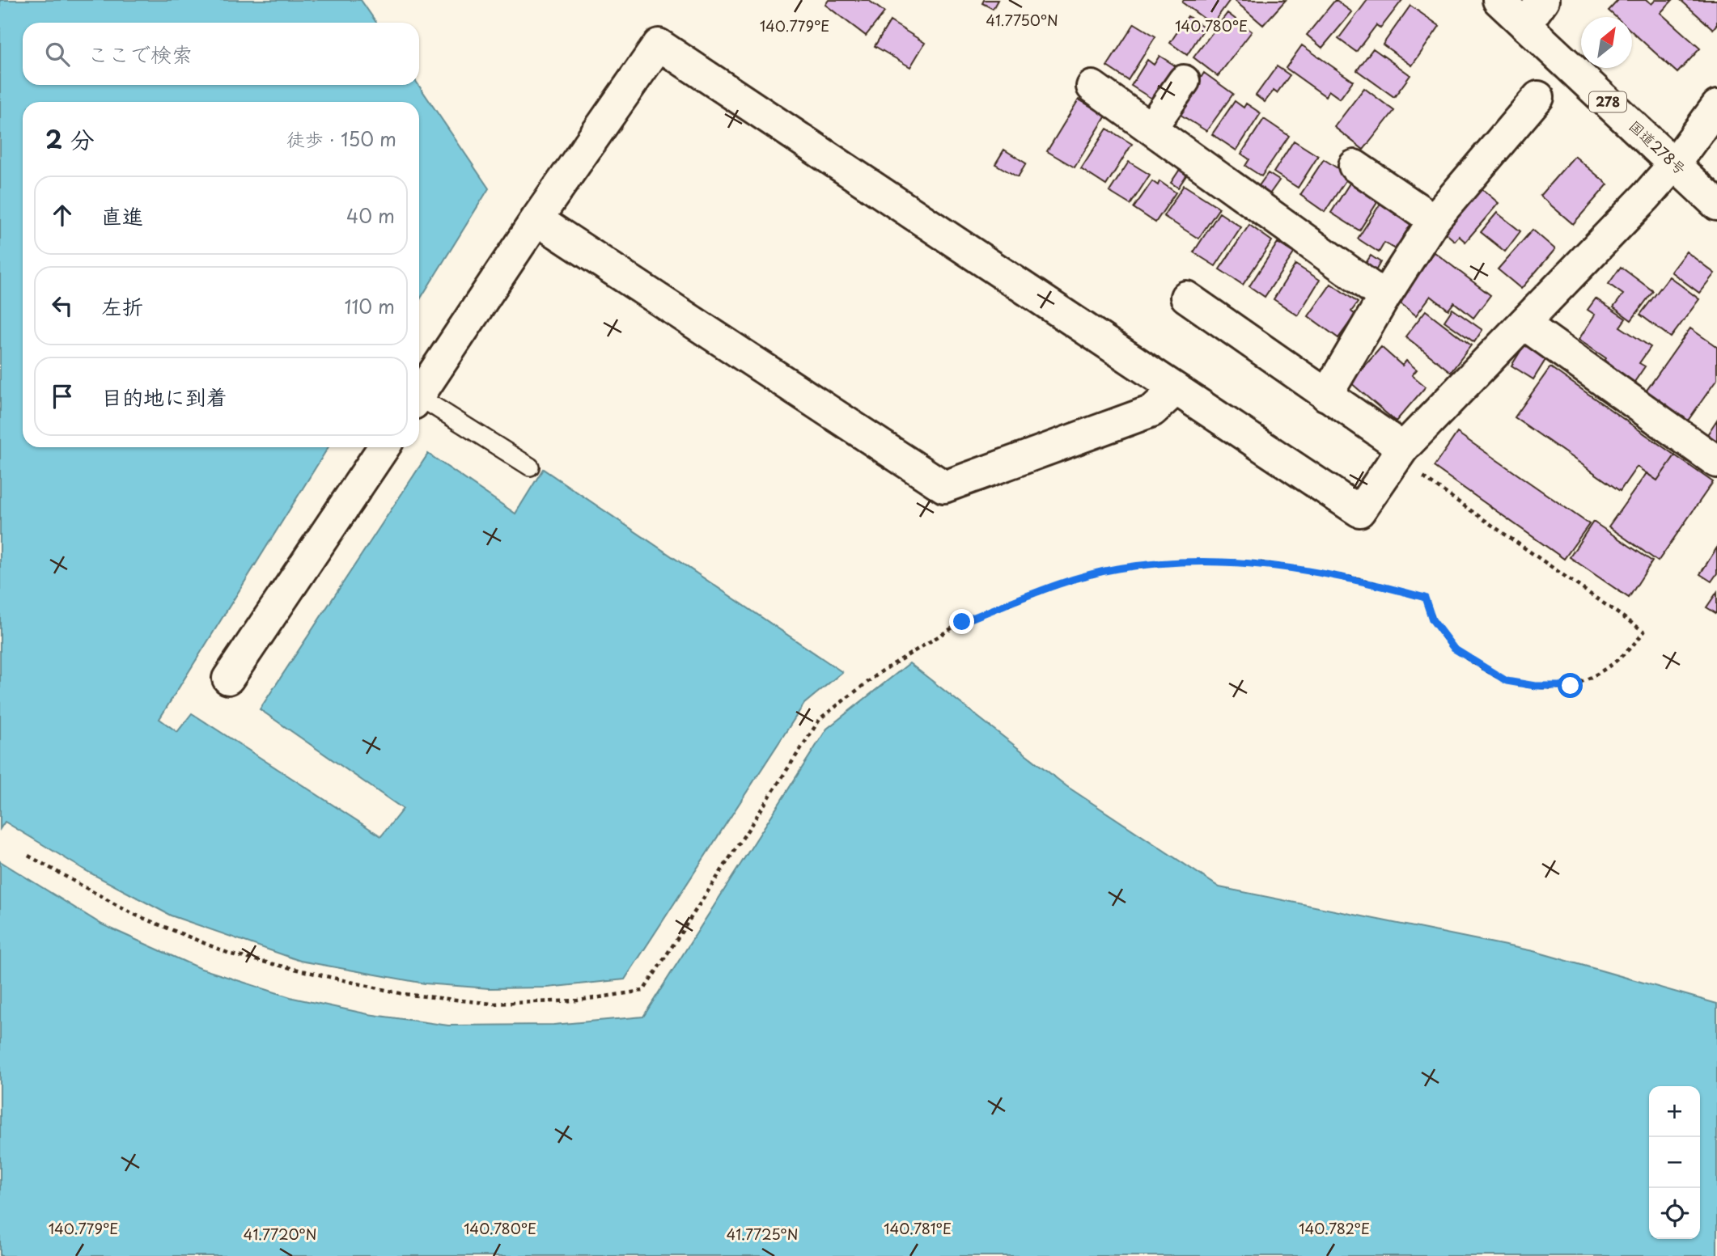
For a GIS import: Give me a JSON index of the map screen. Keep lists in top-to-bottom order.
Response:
{
  "streets": {
    "main road": ["278", "国道278号"]
  },
  "north": "top right",
  "page": {
    "search": "ここで検索",
    "heading": ["2 分", "徒歩 · 150 m"],
    "list": [
      ["直進", "40 m"],
      ["左折", "110 m"],
      "目的地に到着"
    ],
    "map_buttons": ["+", "−"]
  },
  "coordinates": [
    "41.7750°N",
    "140.779°E",
    "140.780°E",
    "140.781°E",
    "140.782°E",
    "41.7720°N",
    "41.7725°N"
  ]
}
